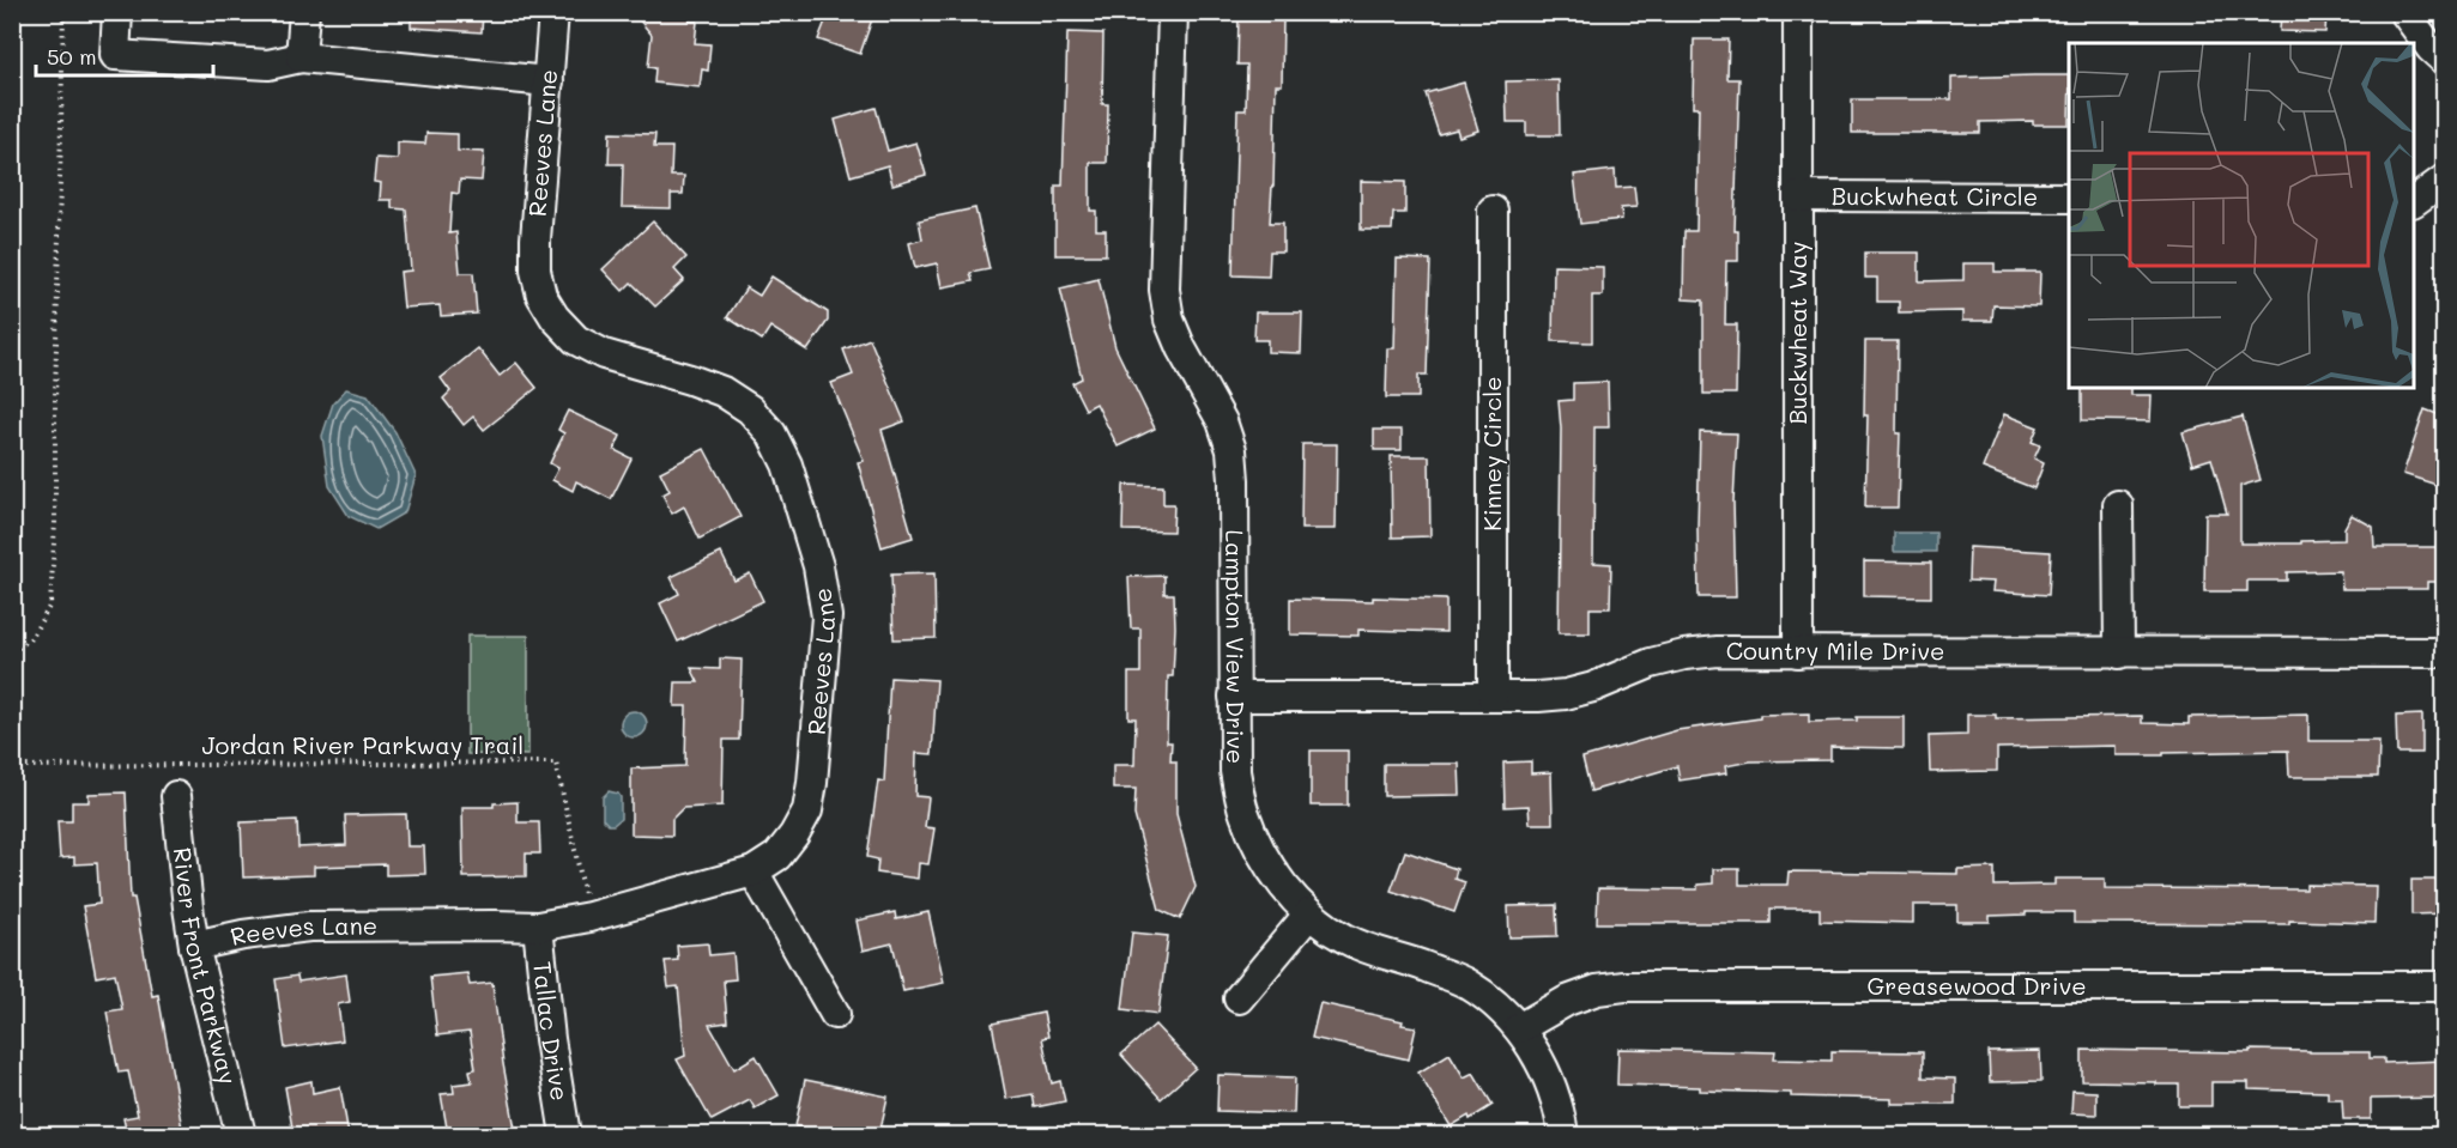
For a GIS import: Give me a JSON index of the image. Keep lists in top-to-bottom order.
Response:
{
  "streets": {
    "street": [
      "Reeves Lane",
      "Buckwheat Circle",
      "Buckwheat Way",
      "Kinney Circle",
      "Lampton View Drive",
      "Country Mile Drive",
      "River Front Parkway",
      "Greasewood Drive",
      "Tallac Drive"
    ],
    "path": ["Jordan River Parkway Trail"]
  },
  "crossings": [
    ["Reeves Lane", "Jordan River Parkway Trail"],
    ["Reeves Lane", "River Front Parkway"],
    ["Reeves Lane", "Tallac Drive"],
    ["Buckwheat Circle", "Buckwheat Way"],
    ["Buckwheat Way", "Country Mile Drive"],
    ["Kinney Circle", "Country Mile Drive"],
    ["Lampton View Drive", "Country Mile Drive"],
    ["Lampton View Drive", "Greasewood Drive"]
  ],
  "scale_bar": "50 m"
}
